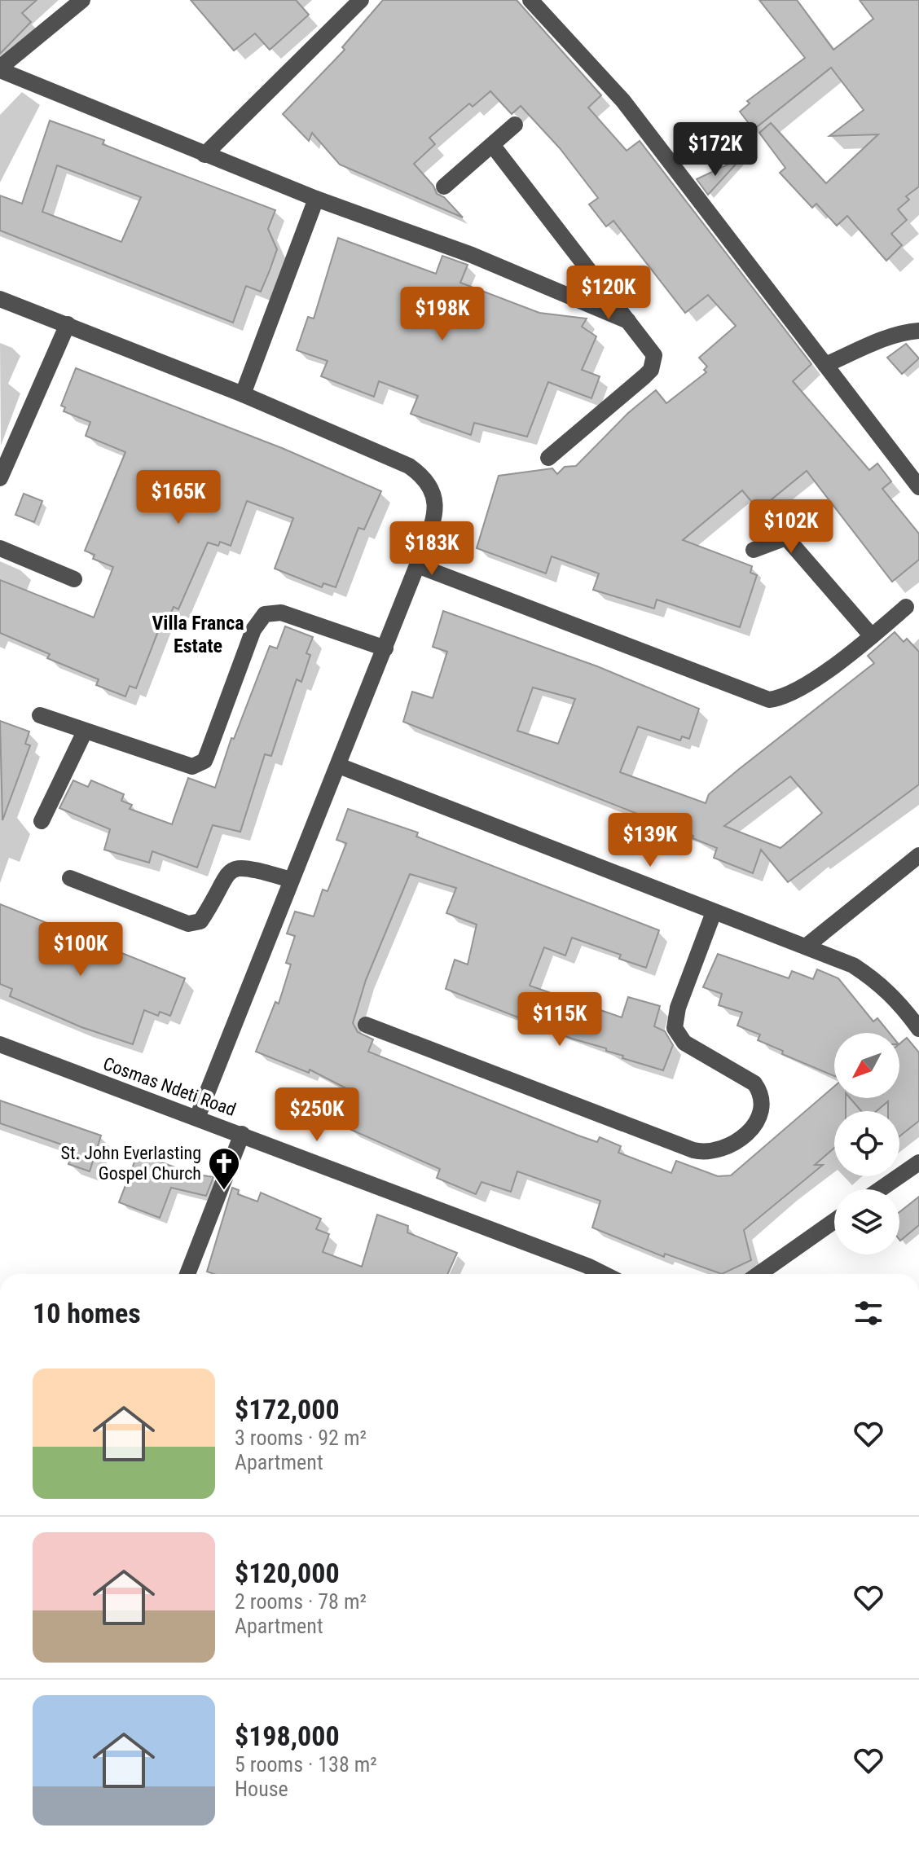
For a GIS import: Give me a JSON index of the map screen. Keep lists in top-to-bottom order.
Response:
{
  "streets": {
    "street": ["Cosmas Ndeti Road"]
  },
  "districts": ["Villa Franca Estate"],
  "places": {
    "church": ["St. John Everlasting Gospel Church"]
  },
  "north": "bottom left",
  "page": {
    "price": [
      "$172K",
      "$120K",
      "$198K",
      "$165K",
      "$102K",
      "$183K",
      "$139K",
      "$100K",
      "$115K",
      "$250K"
    ],
    "heading": "10 homes",
    "list": [
      {
        "name": "$172,000",
        "note": "3 rooms · 92 m² · Apartment"
      },
      {
        "name": "$120,000",
        "note": "2 rooms · 78 m² · Apartment"
      },
      {
        "name": "$198,000",
        "note": "5 rooms · 138 m² · House"
      }
    ]
  }
}
